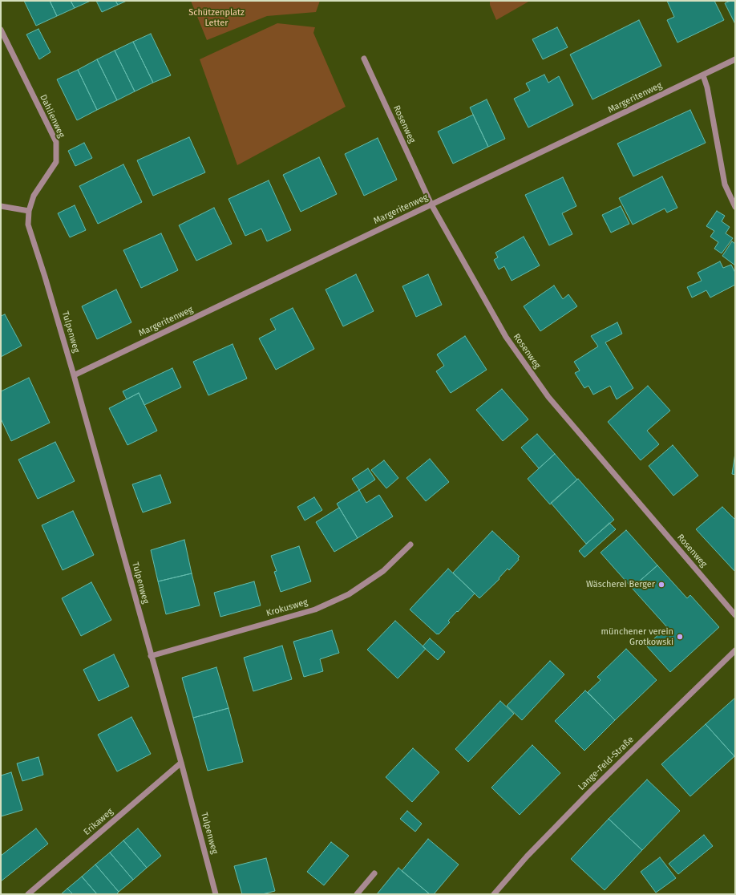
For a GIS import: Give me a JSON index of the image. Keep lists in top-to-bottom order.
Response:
{
  "streets": {
    "street": [
      "Margeritenweg",
      "Dahlienweg",
      "Rosenweg",
      "Tulpenweg",
      "Krokusweg",
      "Lange-Feld-Straße",
      "Erikaweg"
    ]
  },
  "crossings": [
    ["Margeritenweg", "Rosenweg"],
    ["Margeritenweg", "Tulpenweg"],
    ["Dahlienweg", "Tulpenweg"],
    ["Tulpenweg", "Krokusweg"],
    ["Tulpenweg", "Erikaweg"]
  ],
  "parks": ["Schützenplatz Letter"],
  "places": ["Wäscherei Berger", "münchener verein Grotkowski"]
}
